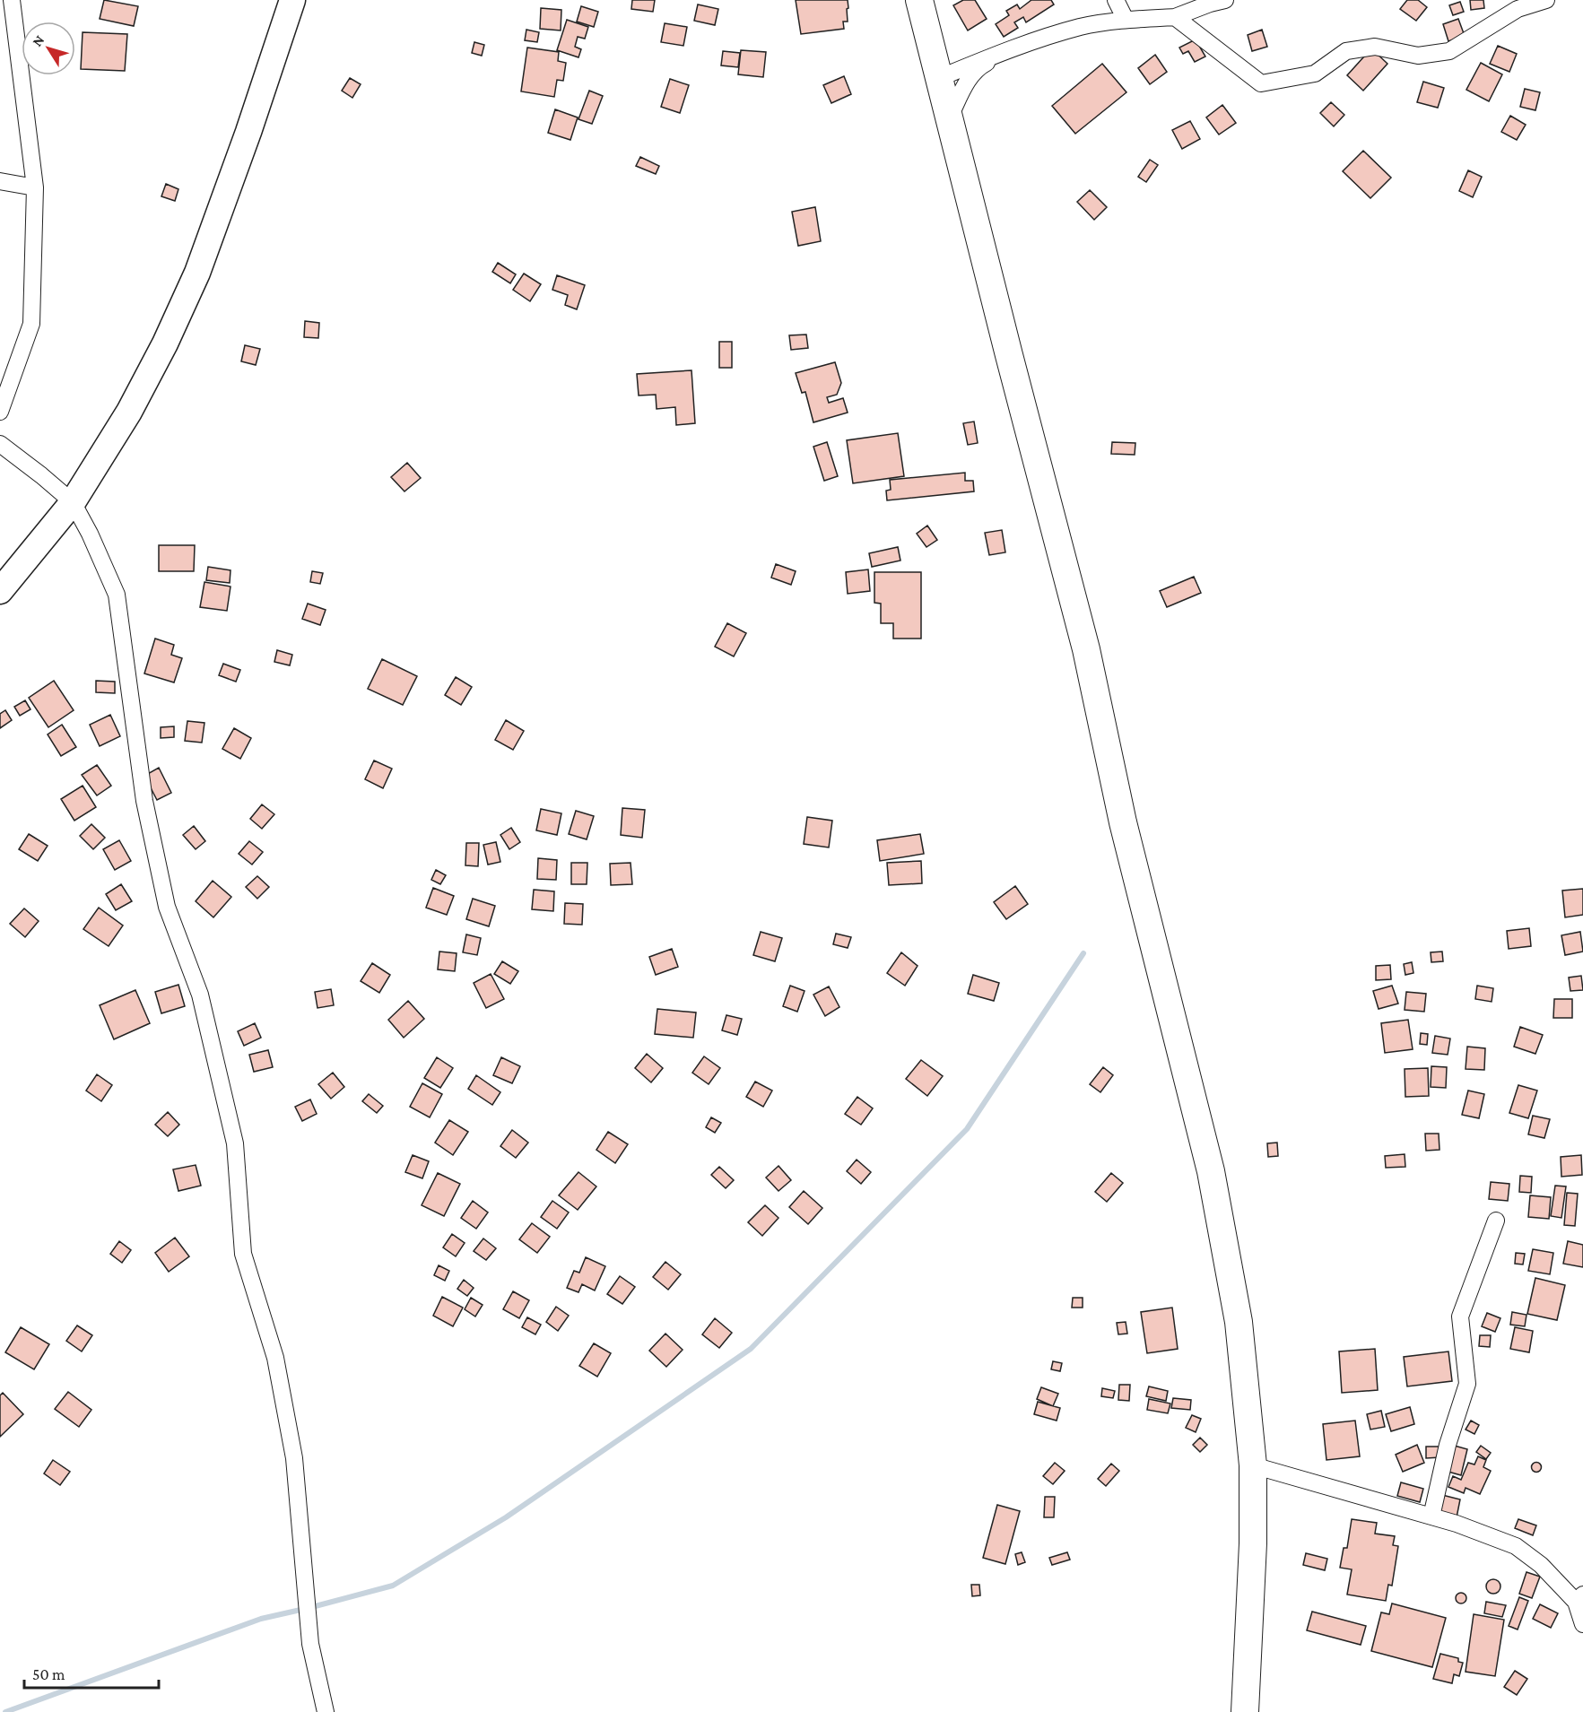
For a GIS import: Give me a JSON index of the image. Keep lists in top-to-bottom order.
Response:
{
  "scale_bar": "50 m",
  "north": "top left"
}
